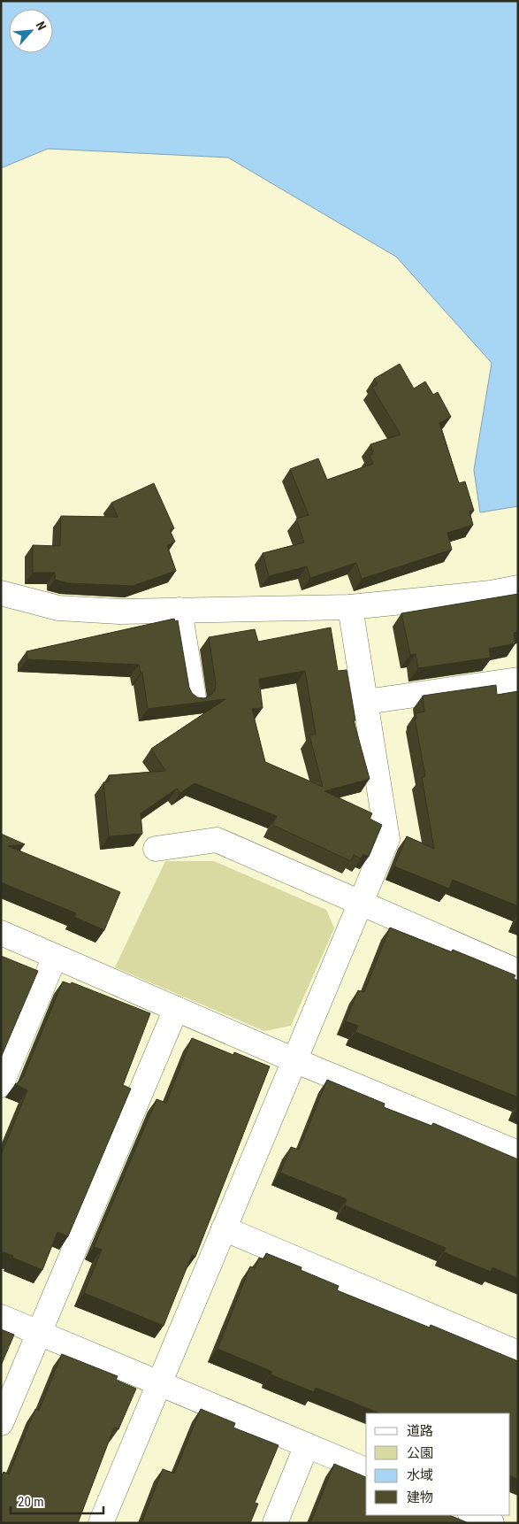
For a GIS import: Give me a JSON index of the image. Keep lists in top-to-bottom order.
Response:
{
  "legend": [
    "道路",
    "公園",
    "水域",
    "建物"
  ],
  "scale_bar": "20 m",
  "north": "top right"
}
